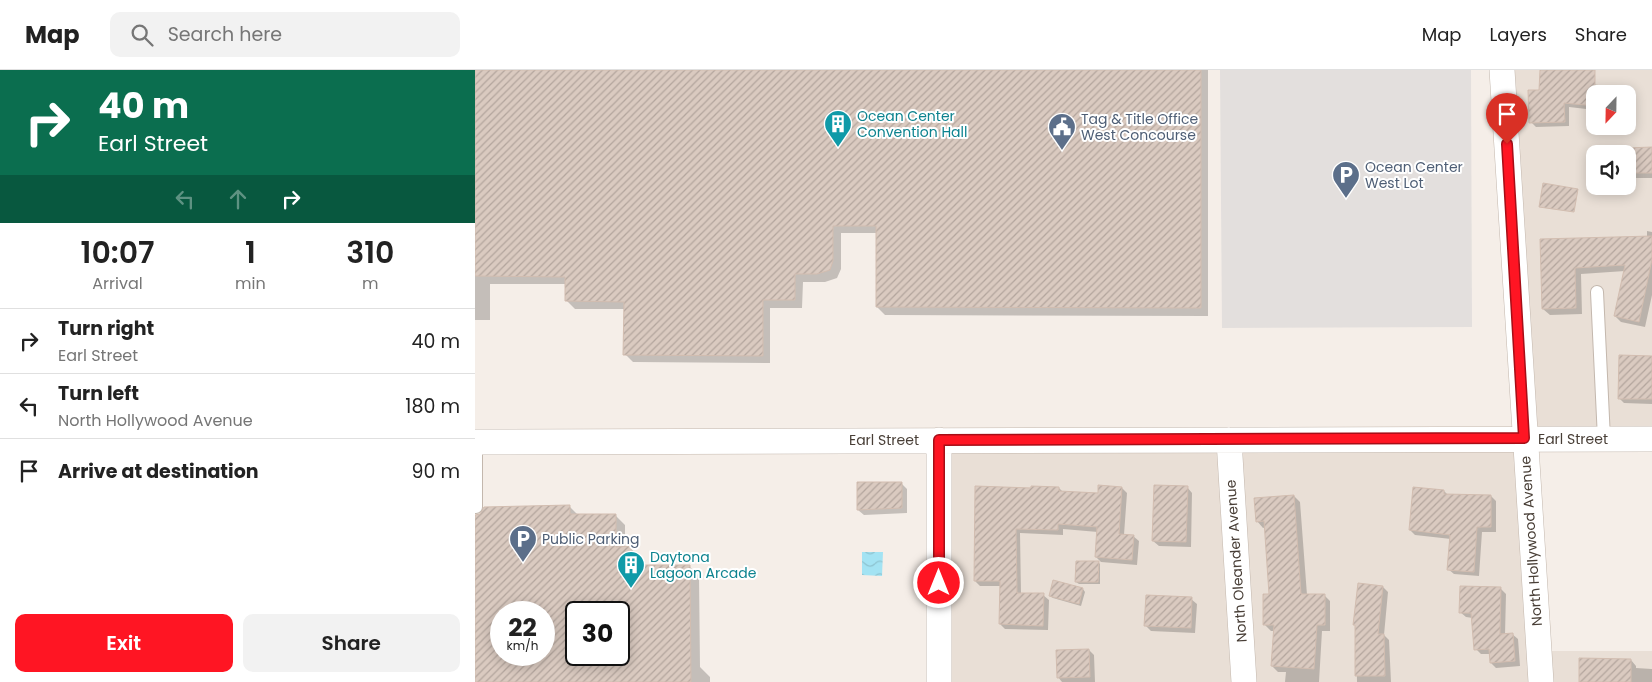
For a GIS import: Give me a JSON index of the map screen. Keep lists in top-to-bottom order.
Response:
{
  "streets": {
    "street": ["Earl Street", "North Hollywood Avenue", "North Oleander Avenue"]
  },
  "crossings": [
    ["Earl Street", "North Hollywood Avenue"],
    ["Earl Street", "North Oleander Avenue"]
  ],
  "places": {
    "building": ["Ocean Center Convention Hall", "Daytona Lagoon Arcade"],
    "public building": ["Tag & Title Office West Concourse"],
    "parking": ["Ocean Center West Lot", "Public Parking"]
  },
  "north": "bottom",
  "page": {
    "header": "Map",
    "search": "Search here",
    "nav": ["Map", "Layers", "Share"],
    "turn": ["40 m", "Earl Street"],
    "eta": [
      "10:07",
      "Arrival",
      "1",
      "min",
      "310",
      "m"
    ],
    "list": [
      {
        "name": "Turn right",
        "note": "Earl Street",
        "value": "40 m"
      },
      {
        "name": "Turn left",
        "note": "North Hollywood Avenue",
        "value": "180 m"
      },
      {
        "name": "Arrive at destination",
        "value": "90 m"
      }
    ],
    "speed": "22 km/h",
    "limit": "30",
    "buttons": ["Exit", "Share"]
  }
}
